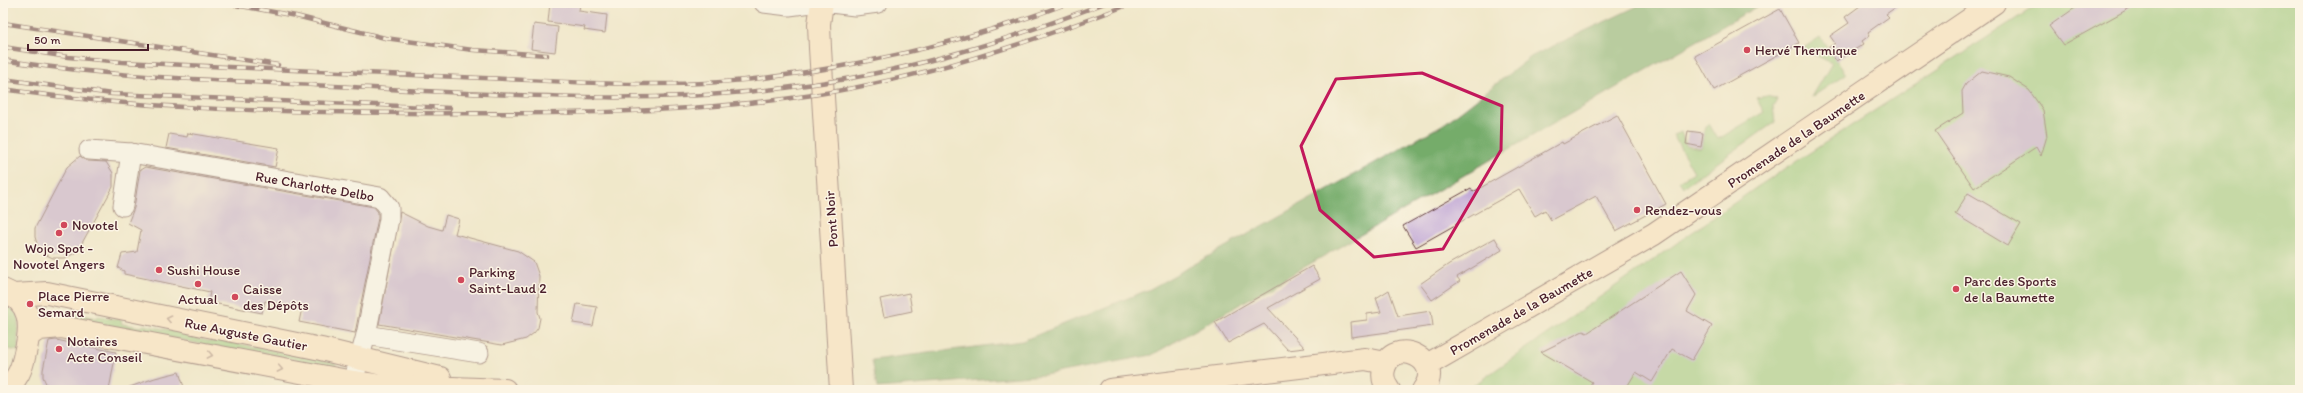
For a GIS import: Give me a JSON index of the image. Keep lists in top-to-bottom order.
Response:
{
  "streets": {
    "street": [
      "Promenade de la Baumette",
      "Rue Charlotte Delbo",
      "Pont Noir",
      "Rue Auguste Gautier"
    ]
  },
  "crossings": [
    ["Rue Charlotte Delbo", "Rue Auguste Gautier"]
  ],
  "places": [
    "Hervé Thermique",
    "Rendez-vous",
    "Novotel",
    "Wojo Spot - Novotel Angers",
    "Sushi House",
    "Parking Saint-Laud 2",
    "Actual",
    "Parc des Sports de la Baumette",
    "Caisse des Dépôts",
    "Place Pierre Semard",
    "Notaires Acte Conseil"
  ],
  "scale_bar": "50 m"
}
